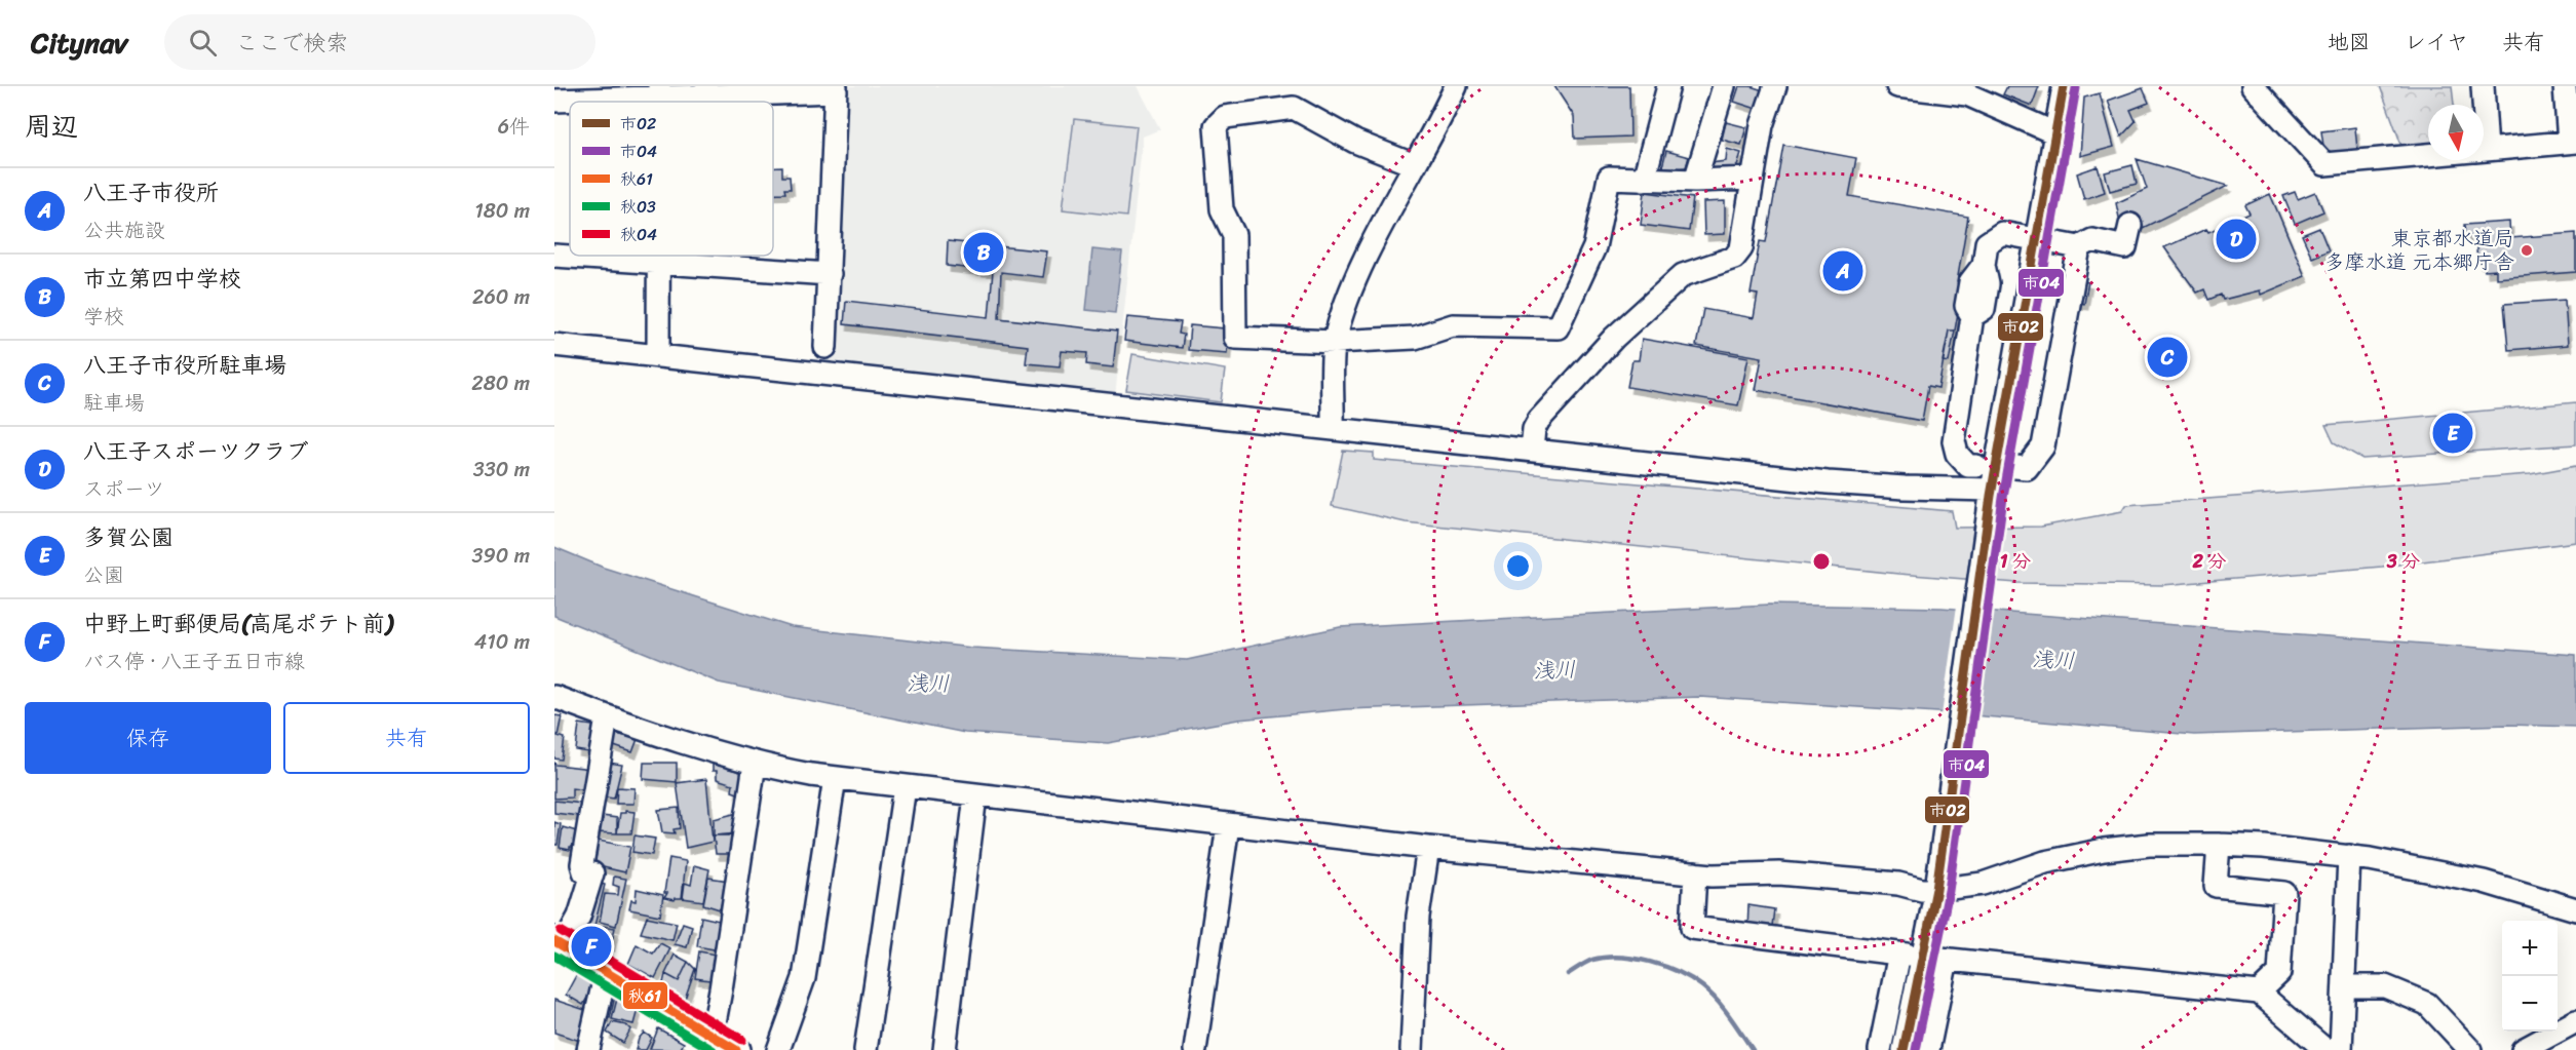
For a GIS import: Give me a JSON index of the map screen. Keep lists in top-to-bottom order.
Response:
{
  "water": ["浅川"],
  "places": ["東京都水道局 多摩水道 元本郷庁舎"],
  "lines": [
    "transit line 市02",
    "transit line 市04",
    "transit line 秋04",
    "transit line 秋61",
    "transit line 秋03"
  ],
  "legend": [
    "市02",
    "市04",
    "秋61",
    "秋03",
    "秋04"
  ],
  "north": "bottom",
  "page": {
    "header": "Citynav",
    "search": "ここで検索",
    "nav": ["地図", "レイヤ", "共有"],
    "heading": ["周辺", "6件"],
    "list": [
      {
        "mark": "A",
        "name": "八王子市役所",
        "note": "公共施設",
        "value": "180 m"
      },
      {
        "mark": "B",
        "name": "市立第四中学校",
        "note": "学校",
        "value": "260 m"
      },
      {
        "mark": "C",
        "name": "八王子市役所駐車場",
        "note": "駐車場",
        "value": "280 m"
      },
      {
        "mark": "D",
        "name": "八王子スポーツクラブ",
        "note": "スポーツ",
        "value": "330 m"
      },
      {
        "mark": "E",
        "name": "多賀公園",
        "note": "公園",
        "value": "390 m"
      },
      {
        "mark": "F",
        "name": "中野上町郵便局(高尾ポテト前)",
        "note": "バス停 · 八王子五日市線",
        "value": "410 m"
      }
    ],
    "pins": [
      "D",
      "B",
      "A",
      "C",
      "E",
      "F"
    ],
    "buttons": ["保存", "共有"],
    "map_buttons": ["+", "−"]
  },
  "rings": ["1 分", "2 分", "3 分"]
}
